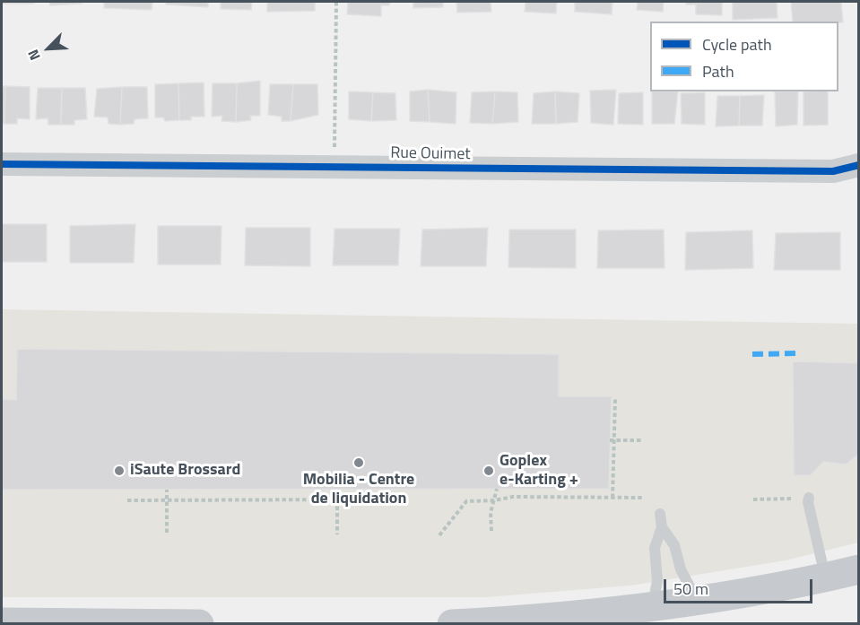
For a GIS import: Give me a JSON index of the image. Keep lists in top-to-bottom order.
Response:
{
  "streets": {
    "street": ["Rue Ouimet"]
  },
  "places": ["Mobilia - Centre de liquidation", "iSaute Brossard", "Goplex e-Karting +"],
  "legend": ["Cycle path", "Path"],
  "scale_bar": "50 m",
  "north": "bottom left"
}
